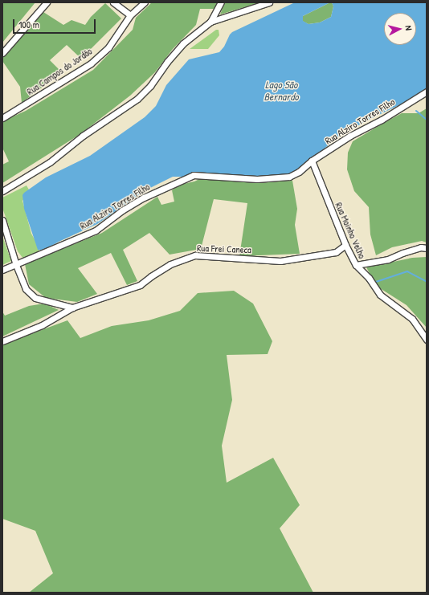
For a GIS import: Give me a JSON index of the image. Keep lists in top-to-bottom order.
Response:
{
  "streets": {
    "street": [
      "Rua Campos do Jordão",
      "Rua Alziro Torres Filho",
      "Rua Moinho Velho",
      "Rua Frei Caneca"
    ]
  },
  "crossings": [
    ["Rua Alziro Torres Filho", "Rua Moinho Velho"],
    ["Rua Moinho Velho", "Rua Frei Caneca"]
  ],
  "water": ["Lago São Bernardo"],
  "scale_bar": "100 m",
  "north": "right"
}
